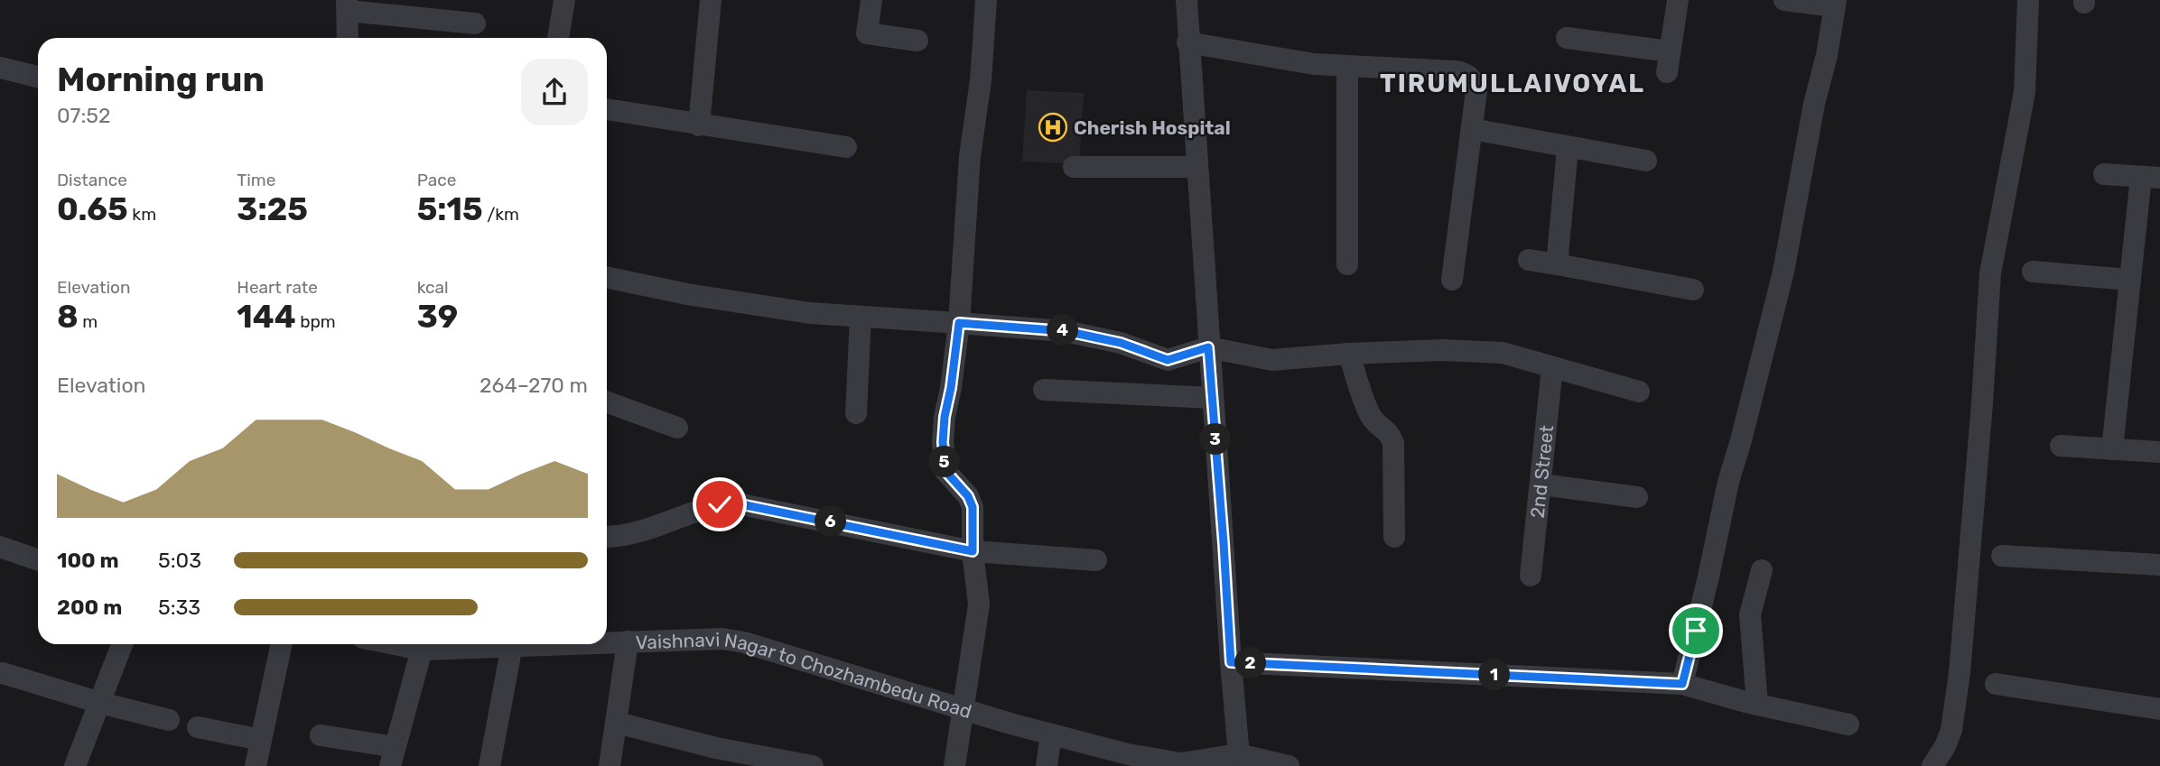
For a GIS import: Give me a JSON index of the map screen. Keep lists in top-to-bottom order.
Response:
{
  "streets": {
    "street": ["2nd Street", "Vaishnavi Nagar to Chozhambedu Road"]
  },
  "districts": ["TIRUMULLAIVOYAL"],
  "places": {
    "hospital": ["Cherish Hospital"]
  },
  "page": {
    "heading": ["Morning run", "07:52"],
    "stats": [
      ["Distance", "0.65 km"],
      ["Time", "3:25"],
      ["Pace", "5:15 /km"],
      ["Elevation", "8 m"],
      ["Heart rate", "144 bpm"],
      ["kcal", "39"]
    ],
    "pins": [
      "4",
      "3",
      "5",
      "6",
      "2",
      "1"
    ],
    "chart": ["Elevation", "264–270 m"],
    "list": [
      {
        "name": "100 m",
        "note": "5:03"
      },
      {
        "name": "200 m",
        "note": "5:33"
      }
    ]
  }
}
